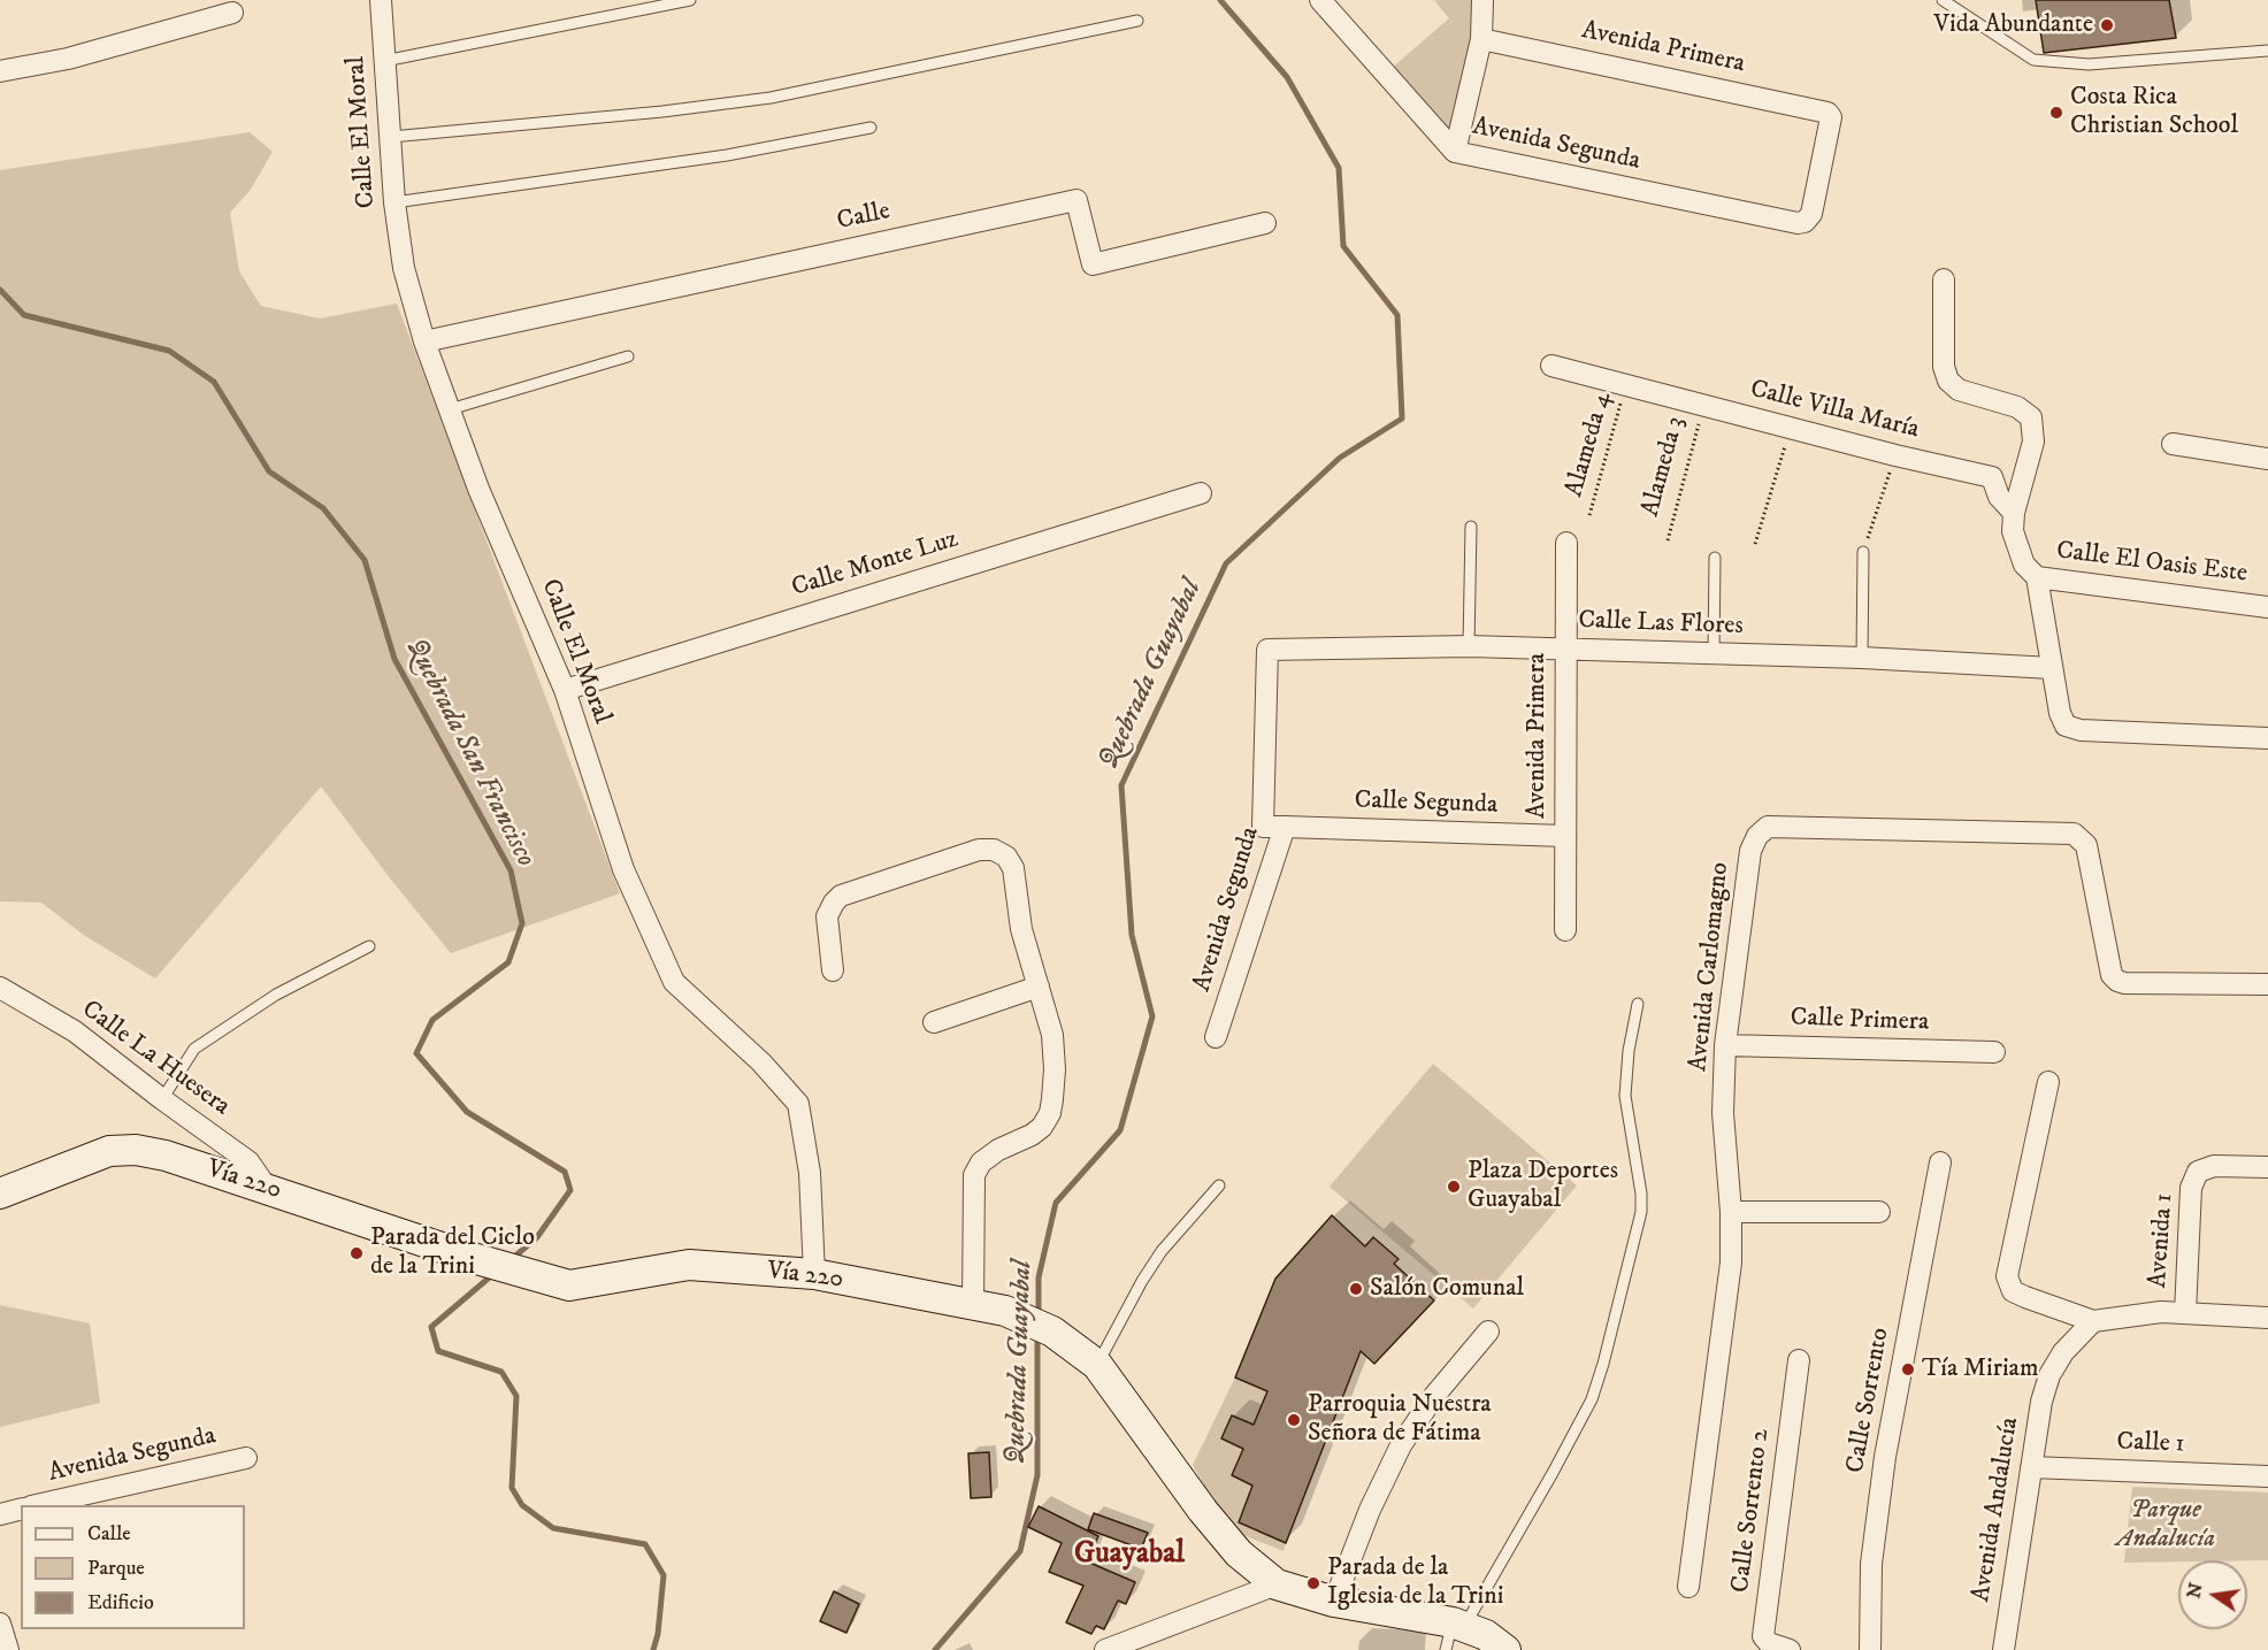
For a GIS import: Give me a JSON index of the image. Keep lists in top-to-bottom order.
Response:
{
  "streets": {
    "main road": ["Vía 220"],
    "street": [
      "Avenida Primera",
      "Calle El Moral",
      "Avenida Segunda",
      "Calle",
      "Calle Villa María",
      "Calle El Oasis Este",
      "Calle Monte Luz",
      "Calle Las Flores",
      "Calle Segunda",
      "Avenida Carlomagno",
      "Calle Primera",
      "Calle La Huesera",
      "Avenida 1",
      "Calle Sorrento",
      "Calle 1",
      "Avenida Andalucía",
      "Calle Sorrento 2"
    ],
    "path": ["Alameda 4", "Alameda 3"]
  },
  "crossings": [
    ["Avenida Primera", "Avenida Segunda"],
    ["Avenida Primera", "Calle Las Flores"],
    ["Avenida Primera", "Calle Segunda"],
    ["Calle El Moral", "Calle"],
    ["Calle El Moral", "Calle Monte Luz"],
    ["Calle El Moral", "Vía 220"],
    ["Avenida Segunda", "Calle Las Flores"],
    ["Avenida Segunda", "Calle Segunda"],
    ["Calle Villa María", "Alameda 4"],
    ["Calle Villa María", "Alameda 3"],
    ["Calle Villa María", "Calle El Oasis Este"],
    ["Calle El Oasis Este", "Calle Las Flores"],
    ["Avenida Carlomagno", "Calle Primera"],
    ["Calle La Huesera", "Vía 220"],
    ["Calle 1", "Avenida Andalucía"]
  ],
  "districts": ["Guayabal"],
  "water": ["Quebrada Guayabal", "Quebrada San Francisco"],
  "parks": ["Parque Andalucía"],
  "places": [
    "Vida Abundante",
    "Costa Rica Christian School",
    "Plaza Deportes Guayabal",
    "Parada del Ciclo de la Trini",
    "Salón Comunal",
    "Tía Miriam",
    "Parroquia Nuestra Señora de Fátima",
    "Parada de la Iglesia de la Trini"
  ],
  "legend": ["Calle", "Parque", "Edificio"],
  "north": "left"
}
